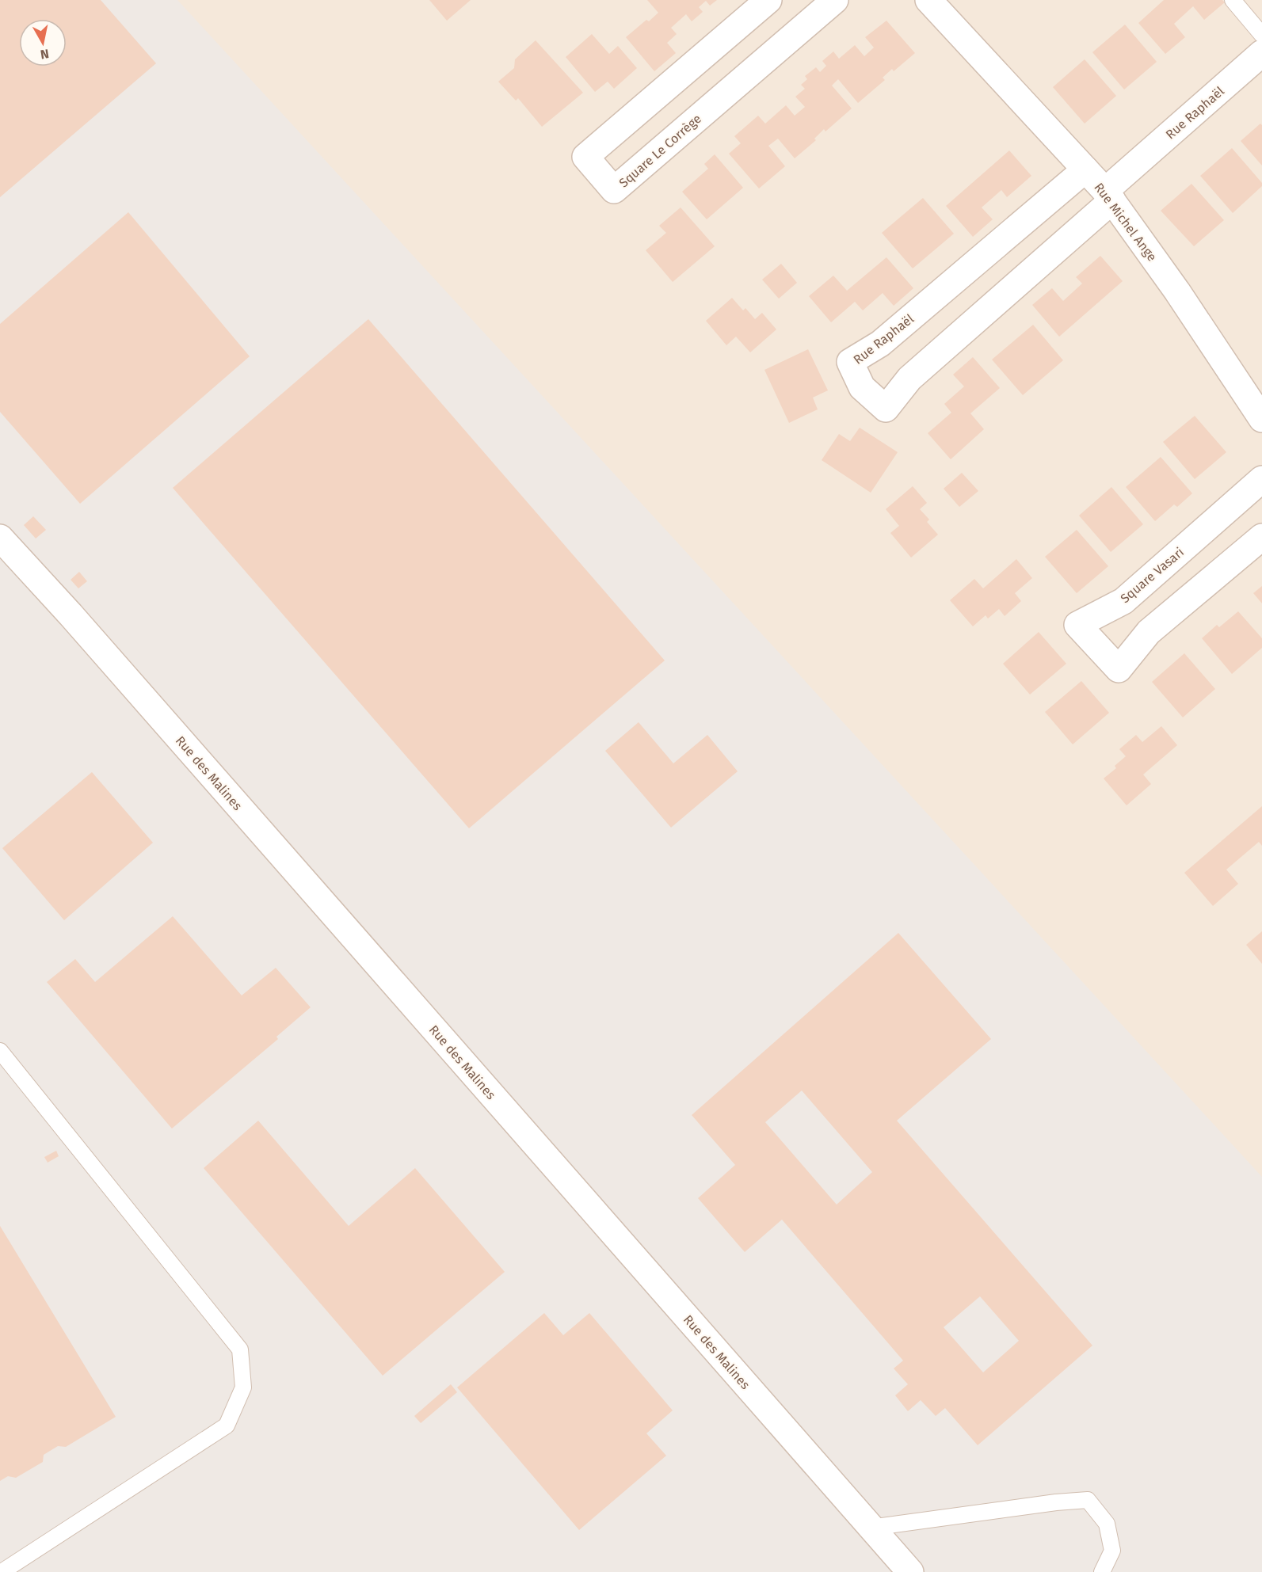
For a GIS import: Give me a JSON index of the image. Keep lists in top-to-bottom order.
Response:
{
  "streets": {
    "street": [
      "Rue Raphaël",
      "Square Le Corrège",
      "Rue Michel Ange",
      "Square Vasari",
      "Rue des Malines"
    ]
  },
  "crossings": [
    ["Rue Raphaël", "Rue Michel Ange"]
  ],
  "north": "bottom"
}
